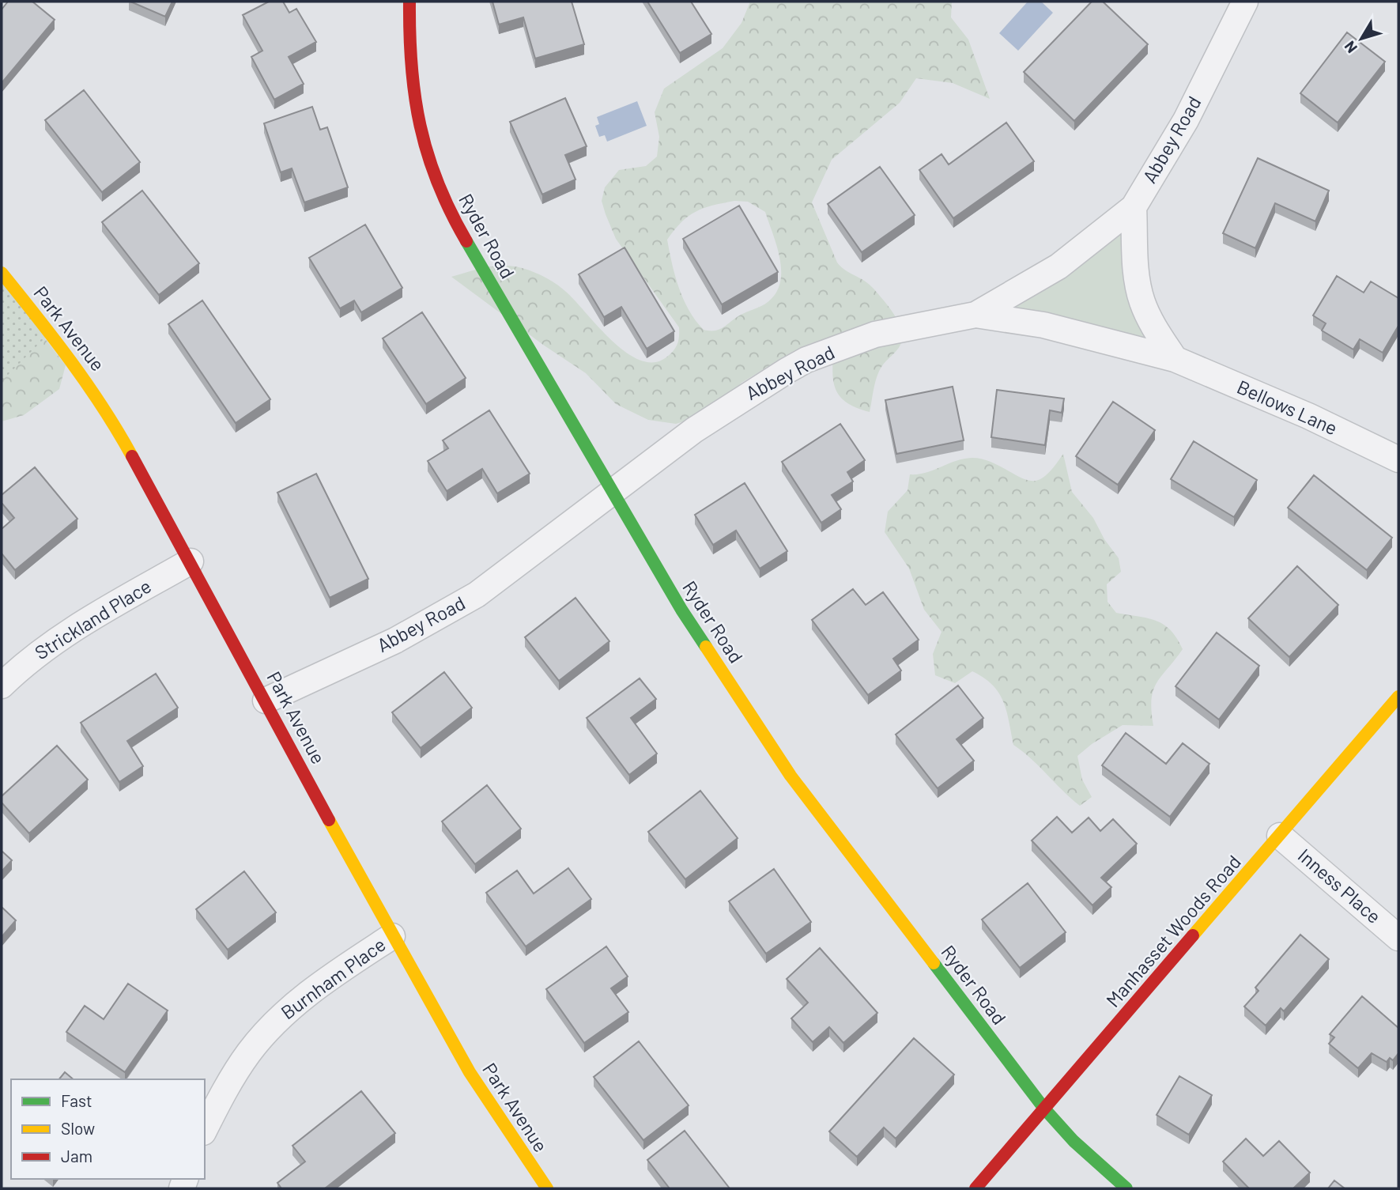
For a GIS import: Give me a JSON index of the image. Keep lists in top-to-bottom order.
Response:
{
  "streets": {
    "street": [
      "Abbey Road",
      "Ryder Road",
      "Park Avenue",
      "Bellows Lane",
      "Strickland Place",
      "Inness Place",
      "Manhasset Woods Road",
      "Burnham Place"
    ]
  },
  "crossings": [
    ["Abbey Road", "Ryder Road"],
    ["Abbey Road", "Park Avenue"],
    ["Abbey Road", "Bellows Lane"],
    ["Ryder Road", "Manhasset Woods Road"],
    ["Park Avenue", "Strickland Place"],
    ["Park Avenue", "Burnham Place"],
    ["Inness Place", "Manhasset Woods Road"]
  ],
  "legend": ["Fast", "Slow", "Jam"],
  "north": "bottom left"
}
